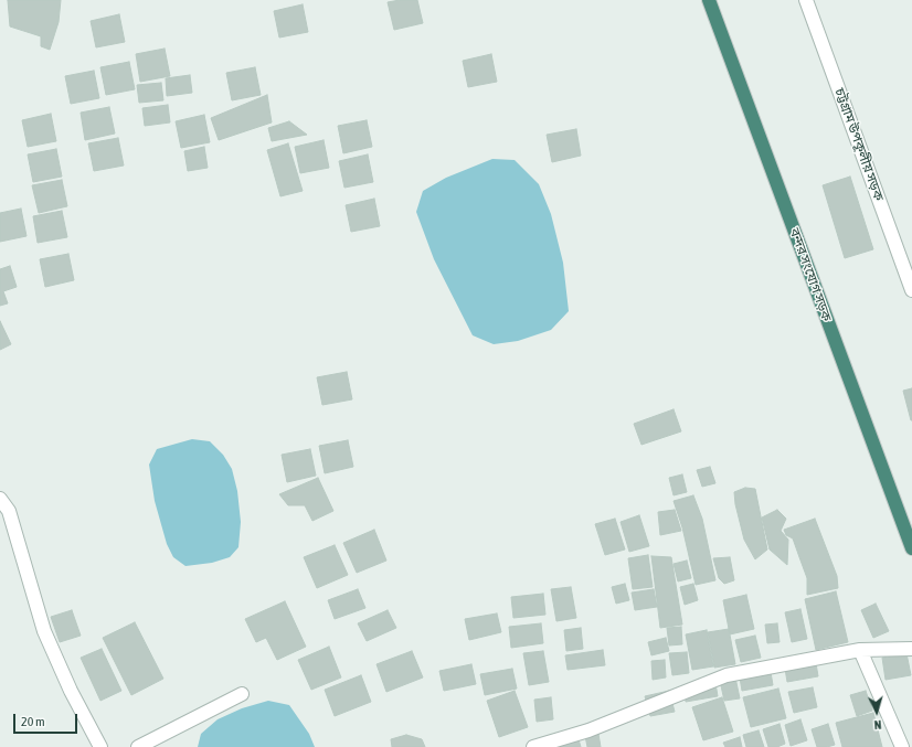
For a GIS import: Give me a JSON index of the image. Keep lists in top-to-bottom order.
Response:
{
  "streets": {
    "highway": ["বন্দর সংযোগ সড়ক"],
    "street": ["চট্টগ্রাম উপকূলীয় সড়ক"]
  },
  "scale_bar": "20 m",
  "north": "bottom"
}
